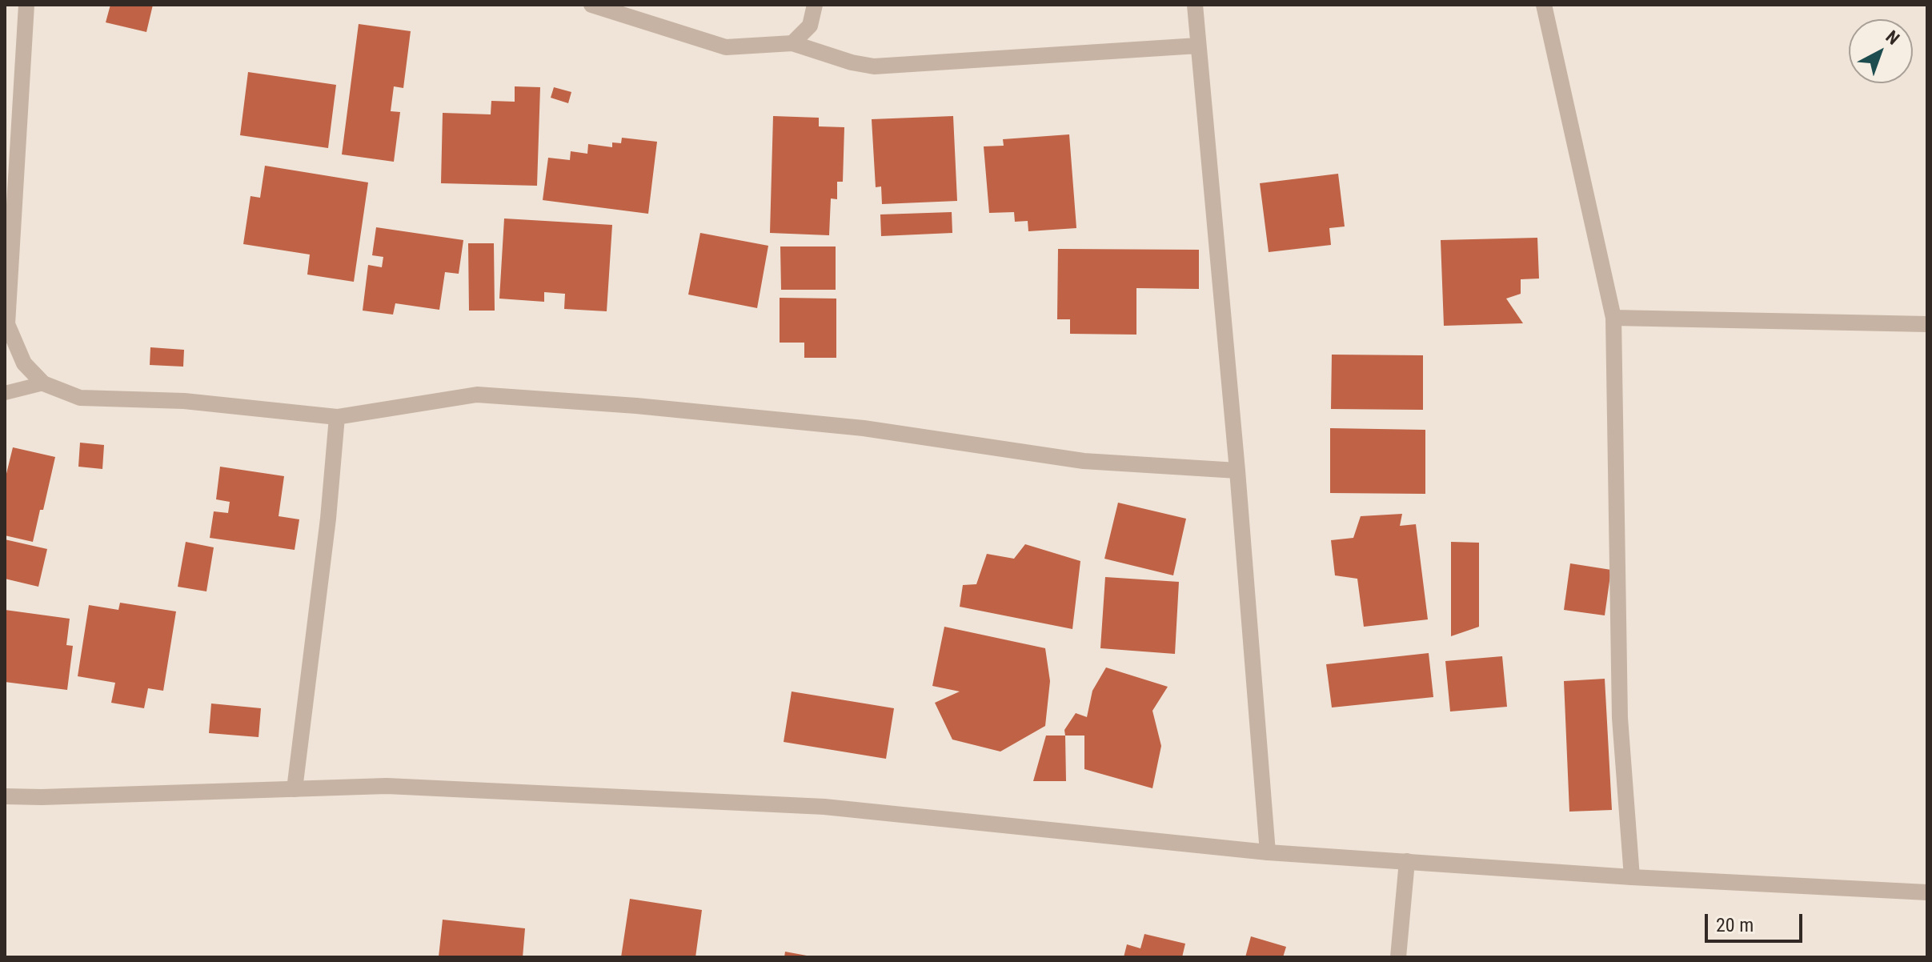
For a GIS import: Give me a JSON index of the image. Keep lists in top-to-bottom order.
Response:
{
  "scale_bar": "20 m",
  "north": "top right"
}
